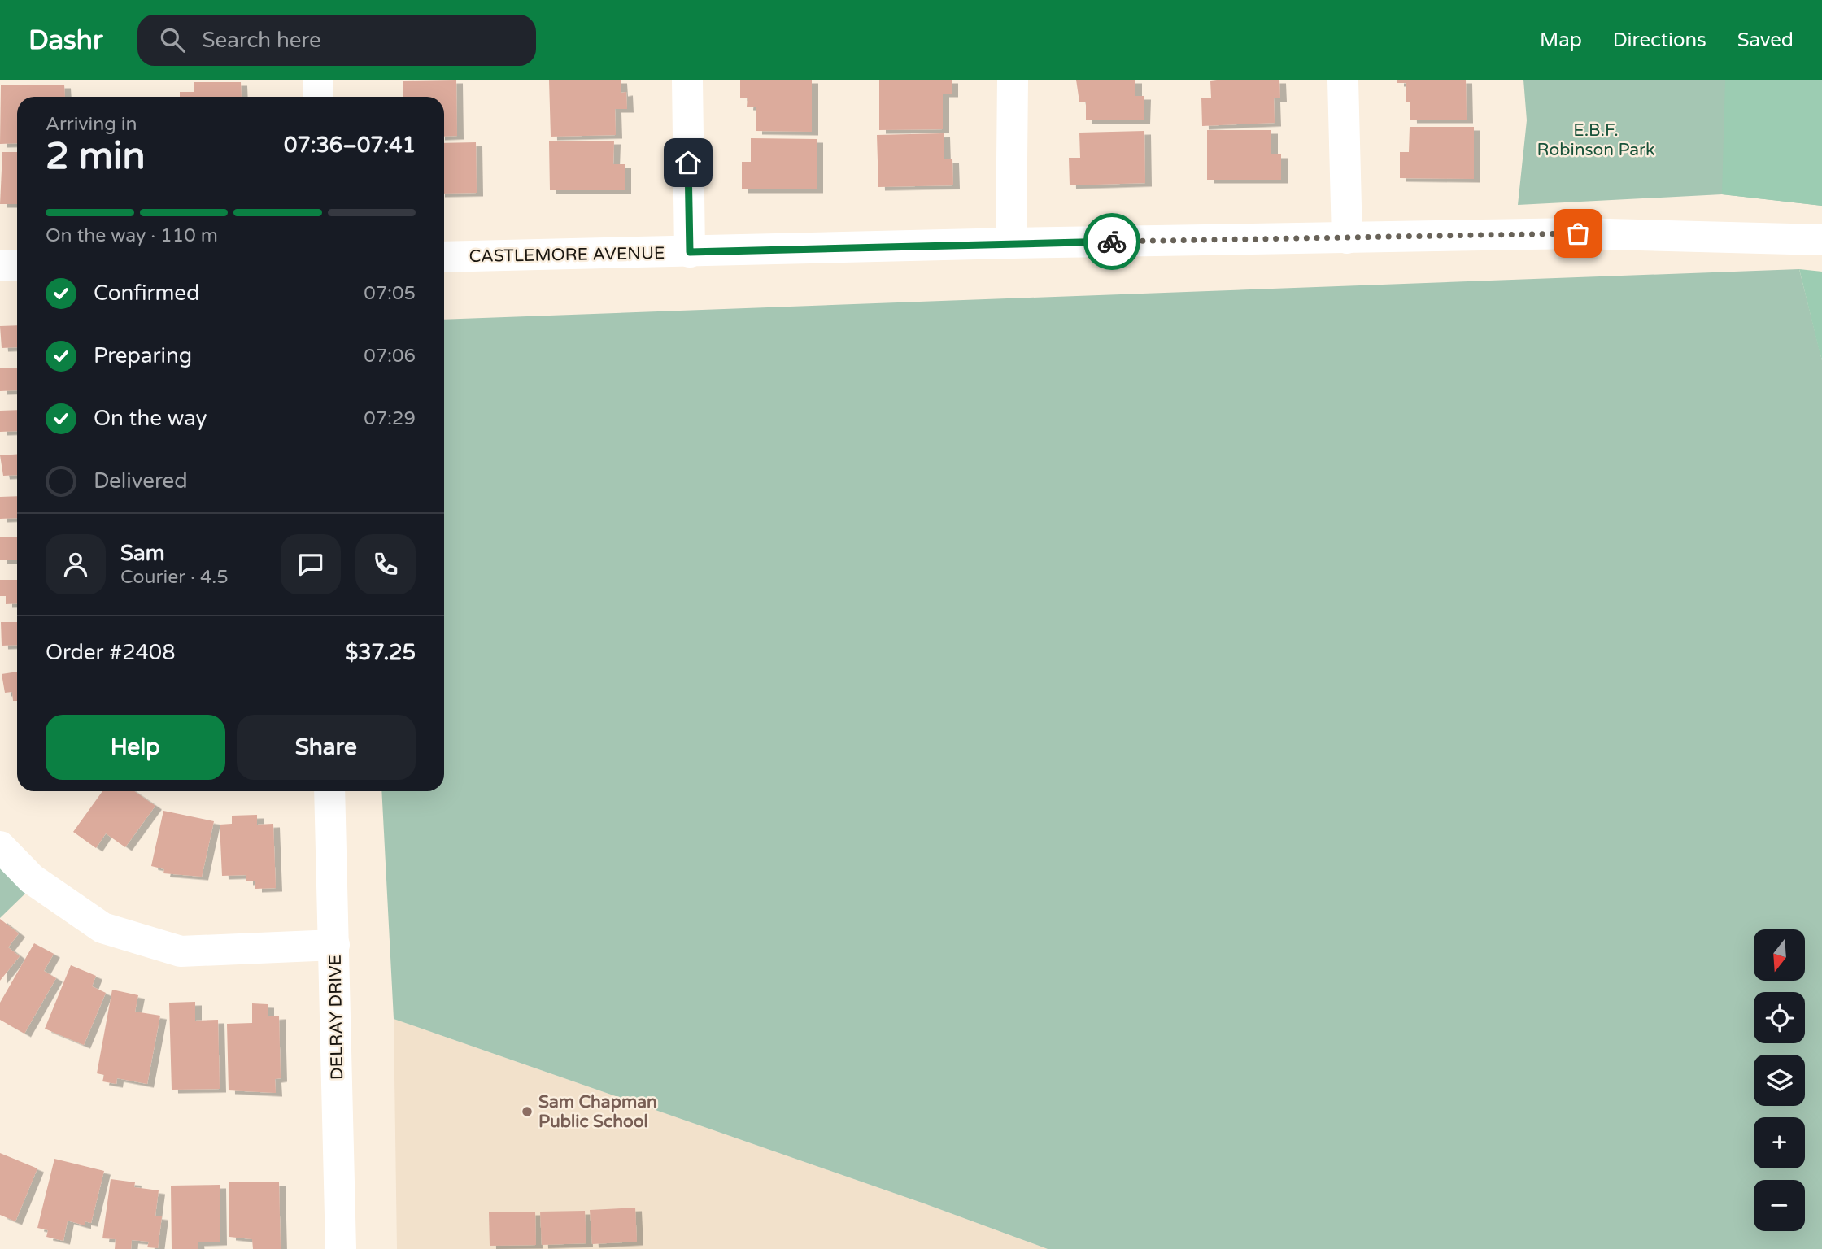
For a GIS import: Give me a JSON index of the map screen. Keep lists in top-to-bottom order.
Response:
{
  "streets": {
    "street": ["CASTLEMORE AVENUE", "DELRAY DRIVE"]
  },
  "parks": ["E.B.F. Robinson Park"],
  "places": ["Sam Chapman Public School"],
  "north": "bottom",
  "page": {
    "header": "Dashr",
    "search": "Search here",
    "nav": ["Map", "Directions", "Saved"],
    "heading": ["2 min", "Arriving in", "07:36–07:41"],
    "panel": [
      "Sam",
      "Courier · 4.5",
      "Order #2408",
      "$37.25"
    ],
    "bar": "On the way · 110 m",
    "list": [
      ["Confirmed", "07:05"],
      ["Preparing", "07:06"],
      ["On the way", "07:29"],
      "Delivered"
    ],
    "buttons": ["Help", "Share"],
    "map_buttons": ["+", "−"]
  }
}
